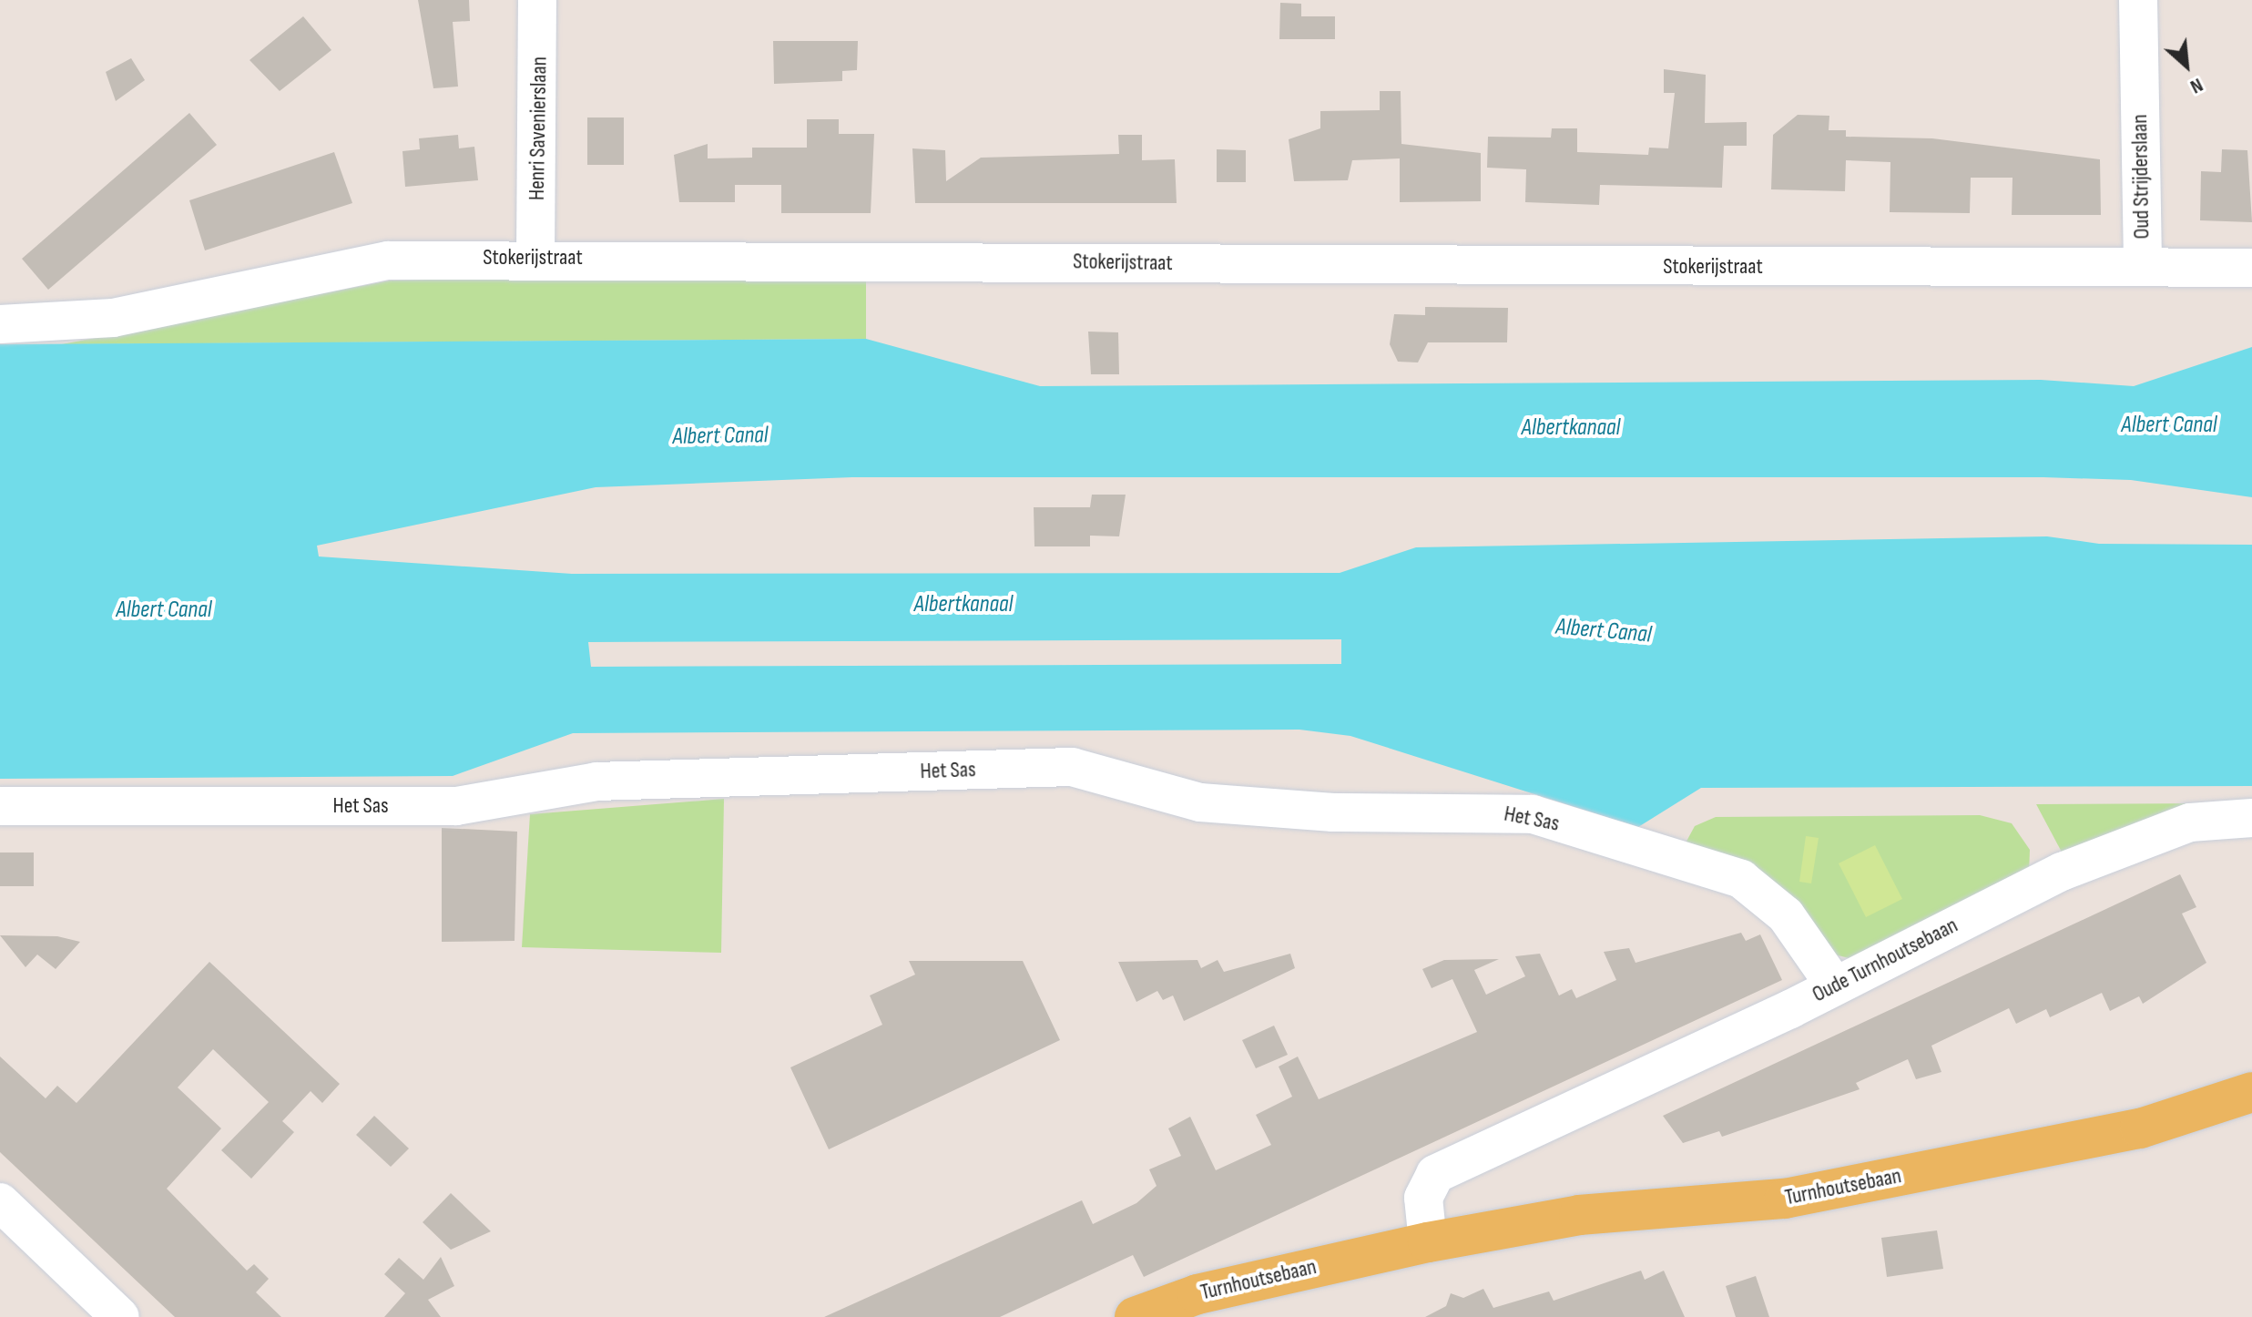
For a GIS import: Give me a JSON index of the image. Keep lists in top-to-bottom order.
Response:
{
  "streets": {
    "main road": ["Turnhoutsebaan"],
    "street": [
      "Henri Savenierslaan",
      "Oud Strijderslaan",
      "Stokerijstraat",
      "Het Sas",
      "Oude Turnhoutsebaan"
    ]
  },
  "crossings": [
    ["Henri Savenierslaan", "Stokerijstraat"],
    ["Oud Strijderslaan", "Stokerijstraat"],
    ["Het Sas", "Oude Turnhoutsebaan"],
    ["Oude Turnhoutsebaan", "Turnhoutsebaan"]
  ],
  "water": ["Albert Canal", "Albertkanaal"],
  "north": "bottom right"
}
